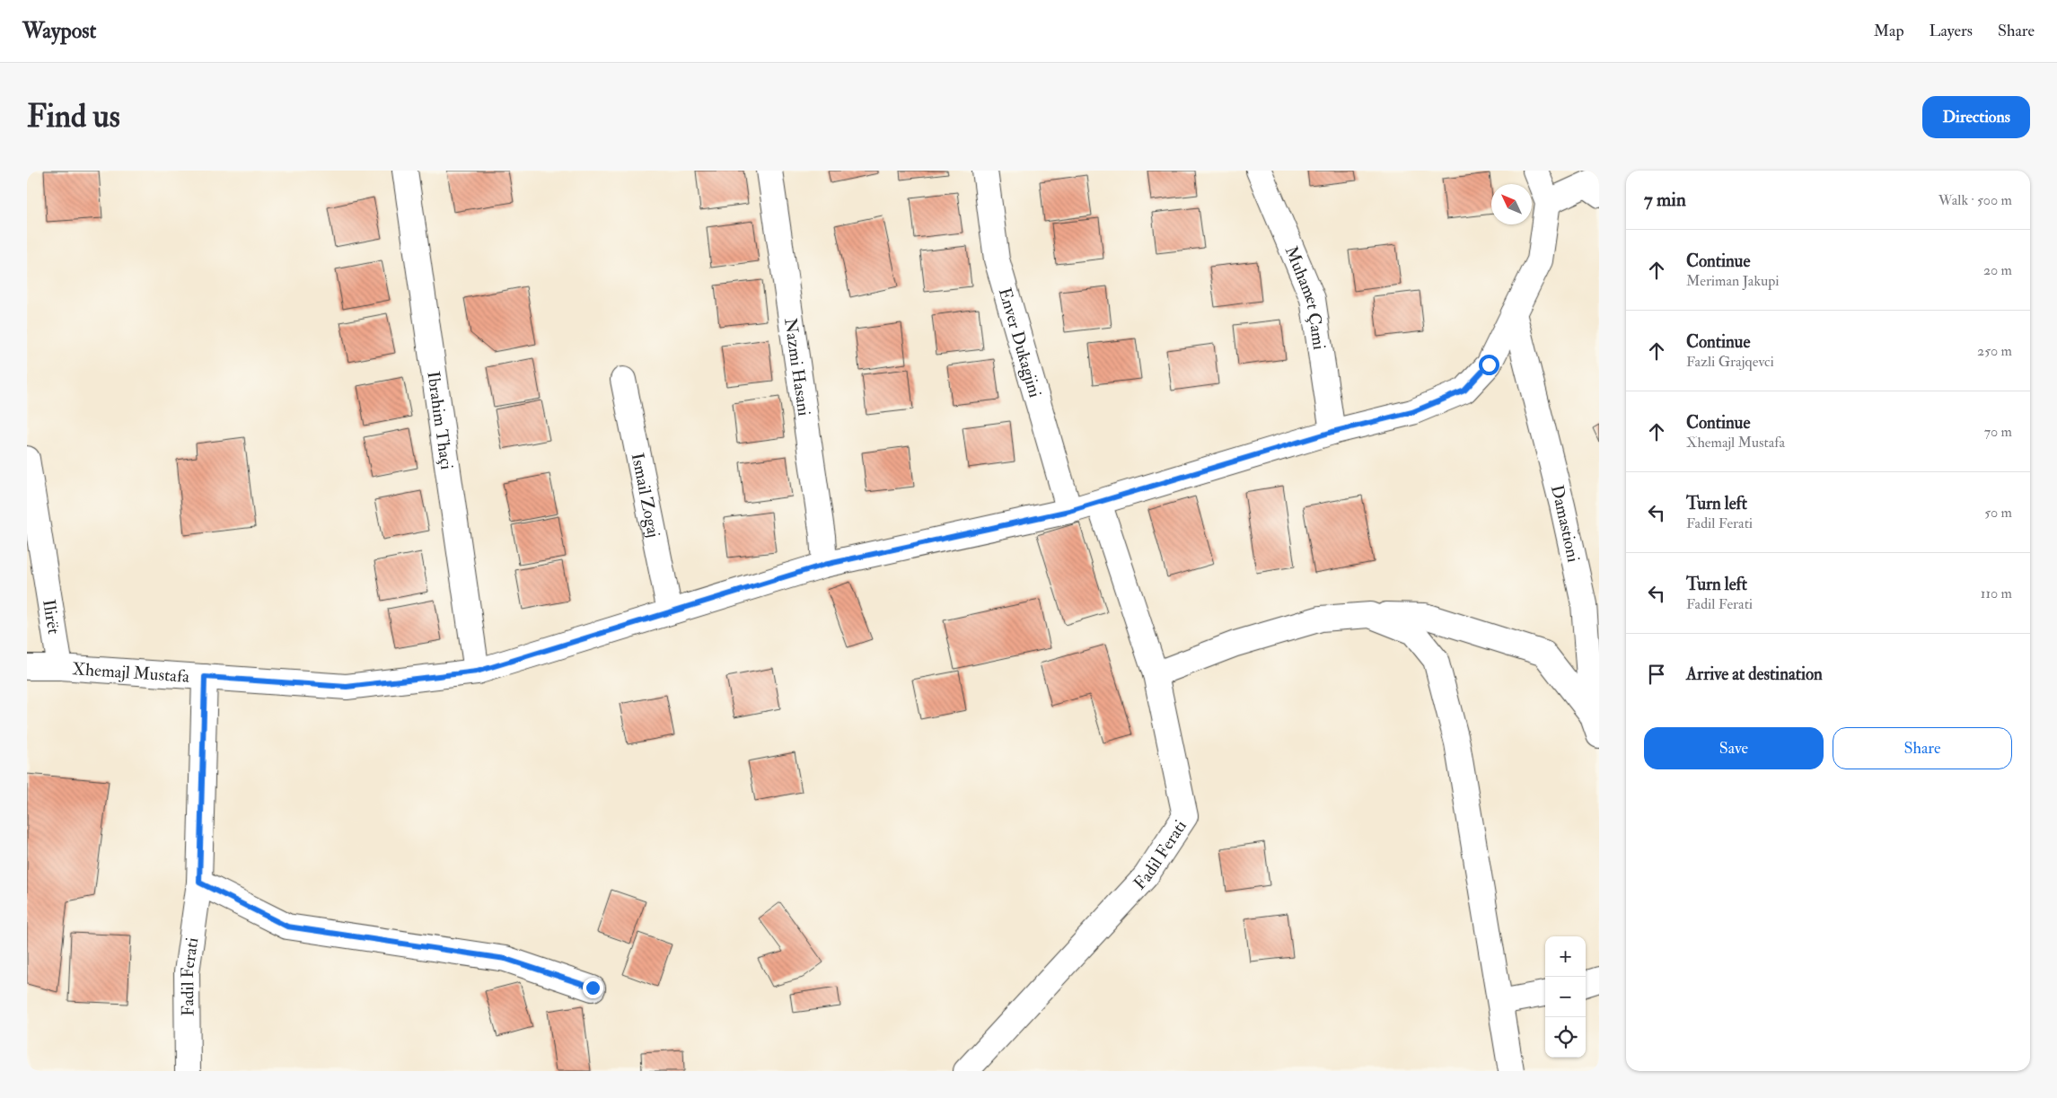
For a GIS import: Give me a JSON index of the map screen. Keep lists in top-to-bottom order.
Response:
{
  "streets": {
    "street": [
      "Muhamet Çami",
      "Enver Dukagjini",
      "Nazmi Hasani",
      "Ibrahim Thaçi",
      "Ismail Zogaj",
      "Damastioni",
      "Ilirët",
      "Xhemajl Mustafa",
      "Fadil Ferati"
    ]
  },
  "crossings": [
    ["Muhamet Çami", "Xhemajl Mustafa"],
    ["Enver Dukagjini", "Xhemajl Mustafa"],
    ["Nazmi Hasani", "Xhemajl Mustafa"],
    ["Ibrahim Thaçi", "Xhemajl Mustafa"],
    ["Ismail Zogaj", "Xhemajl Mustafa"],
    ["Damastioni", "Xhemajl Mustafa"],
    ["Ilirët", "Xhemajl Mustafa"],
    ["Xhemajl Mustafa", "Fadil Ferati"]
  ],
  "north": "top left",
  "page": {
    "header": "Waypost",
    "nav": ["Map", "Layers", "Share"],
    "buttons": [
      "Directions",
      ["Save", "Share"]
    ],
    "title": "Find us",
    "heading": ["7 min", "Walk · 500 m"],
    "list": [
      ["Continue", "Meriman Jakupi", "20 m"],
      ["Continue", "Fazli Grajqevci", "250 m"],
      ["Continue", "Xhemajl Mustafa", "70 m"],
      ["Turn left", "Fadil Ferati", "50 m"],
      ["Turn left", "Fadil Ferati", "110 m"],
      "Arrive at destination"
    ],
    "map_buttons": ["+", "−"]
  }
}
